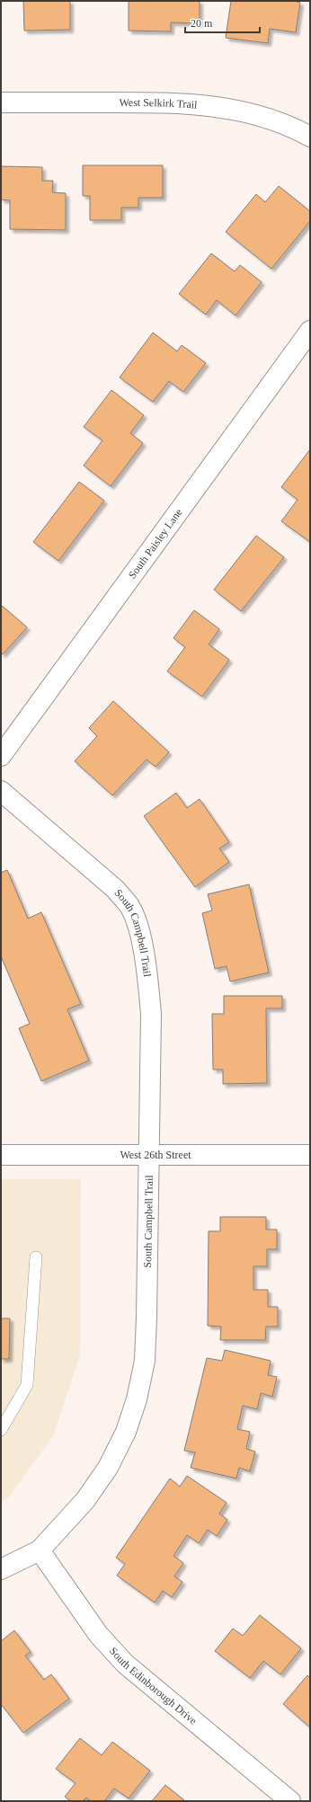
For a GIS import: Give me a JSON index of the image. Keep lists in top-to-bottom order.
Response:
{
  "streets": {
    "street": [
      "West Selkirk Trail",
      "South Paisley Lane",
      "South Campbell Trail",
      "West 26th Street",
      "South Edinborough Drive"
    ]
  },
  "crossings": [
    ["South Campbell Trail", "West 26th Street"],
    ["South Campbell Trail", "South Edinborough Drive"]
  ],
  "scale_bar": "20 m"
}
